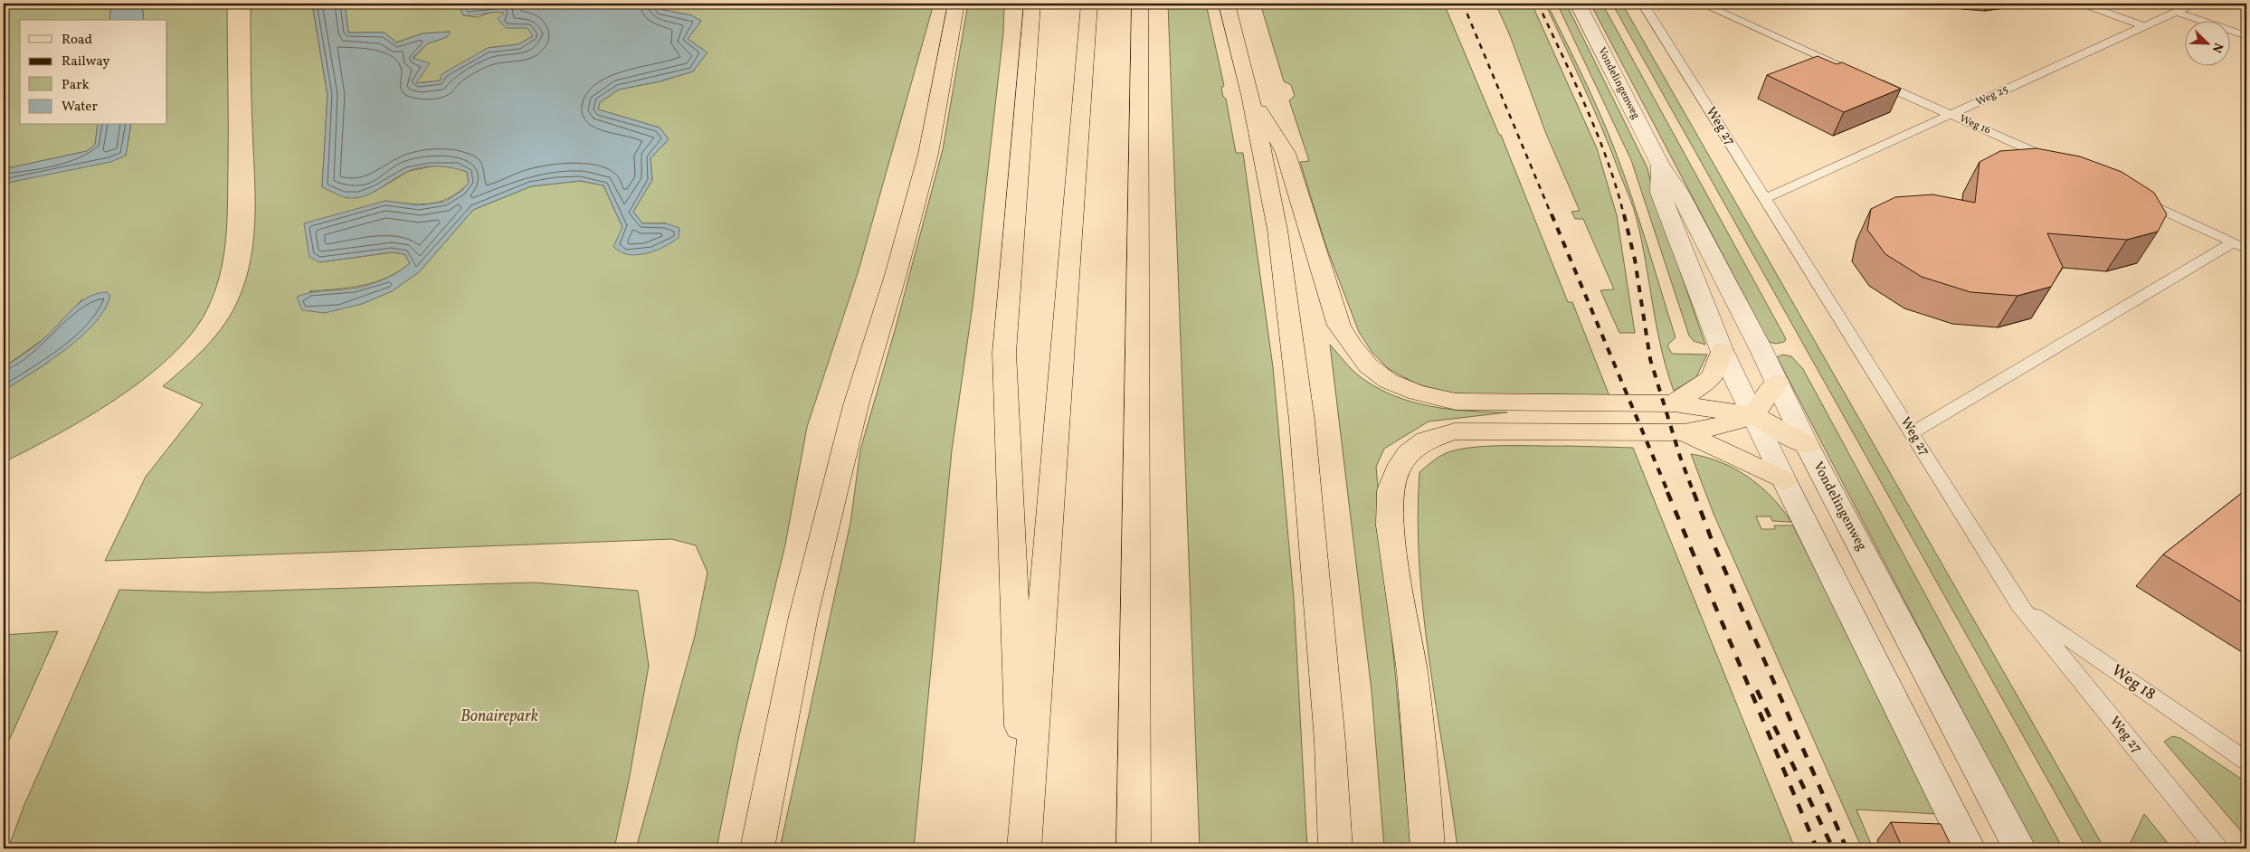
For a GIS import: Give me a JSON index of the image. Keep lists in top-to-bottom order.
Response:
{
  "streets": {
    "street": ["Vondelingenweg"],
    "lane": [
      "Weg 25",
      "Weg 16",
      "Weg 27",
      "Weg 18"
    ]
  },
  "crossings": [
    ["Weg 25", "Weg 16"],
    ["Weg 25", "Weg 27"],
    ["Weg 27", "Weg 18"]
  ],
  "parks": ["Bonairepark"],
  "legend": [
    "Road",
    "Railway",
    "Park",
    "Water"
  ],
  "north": "bottom right"
}
